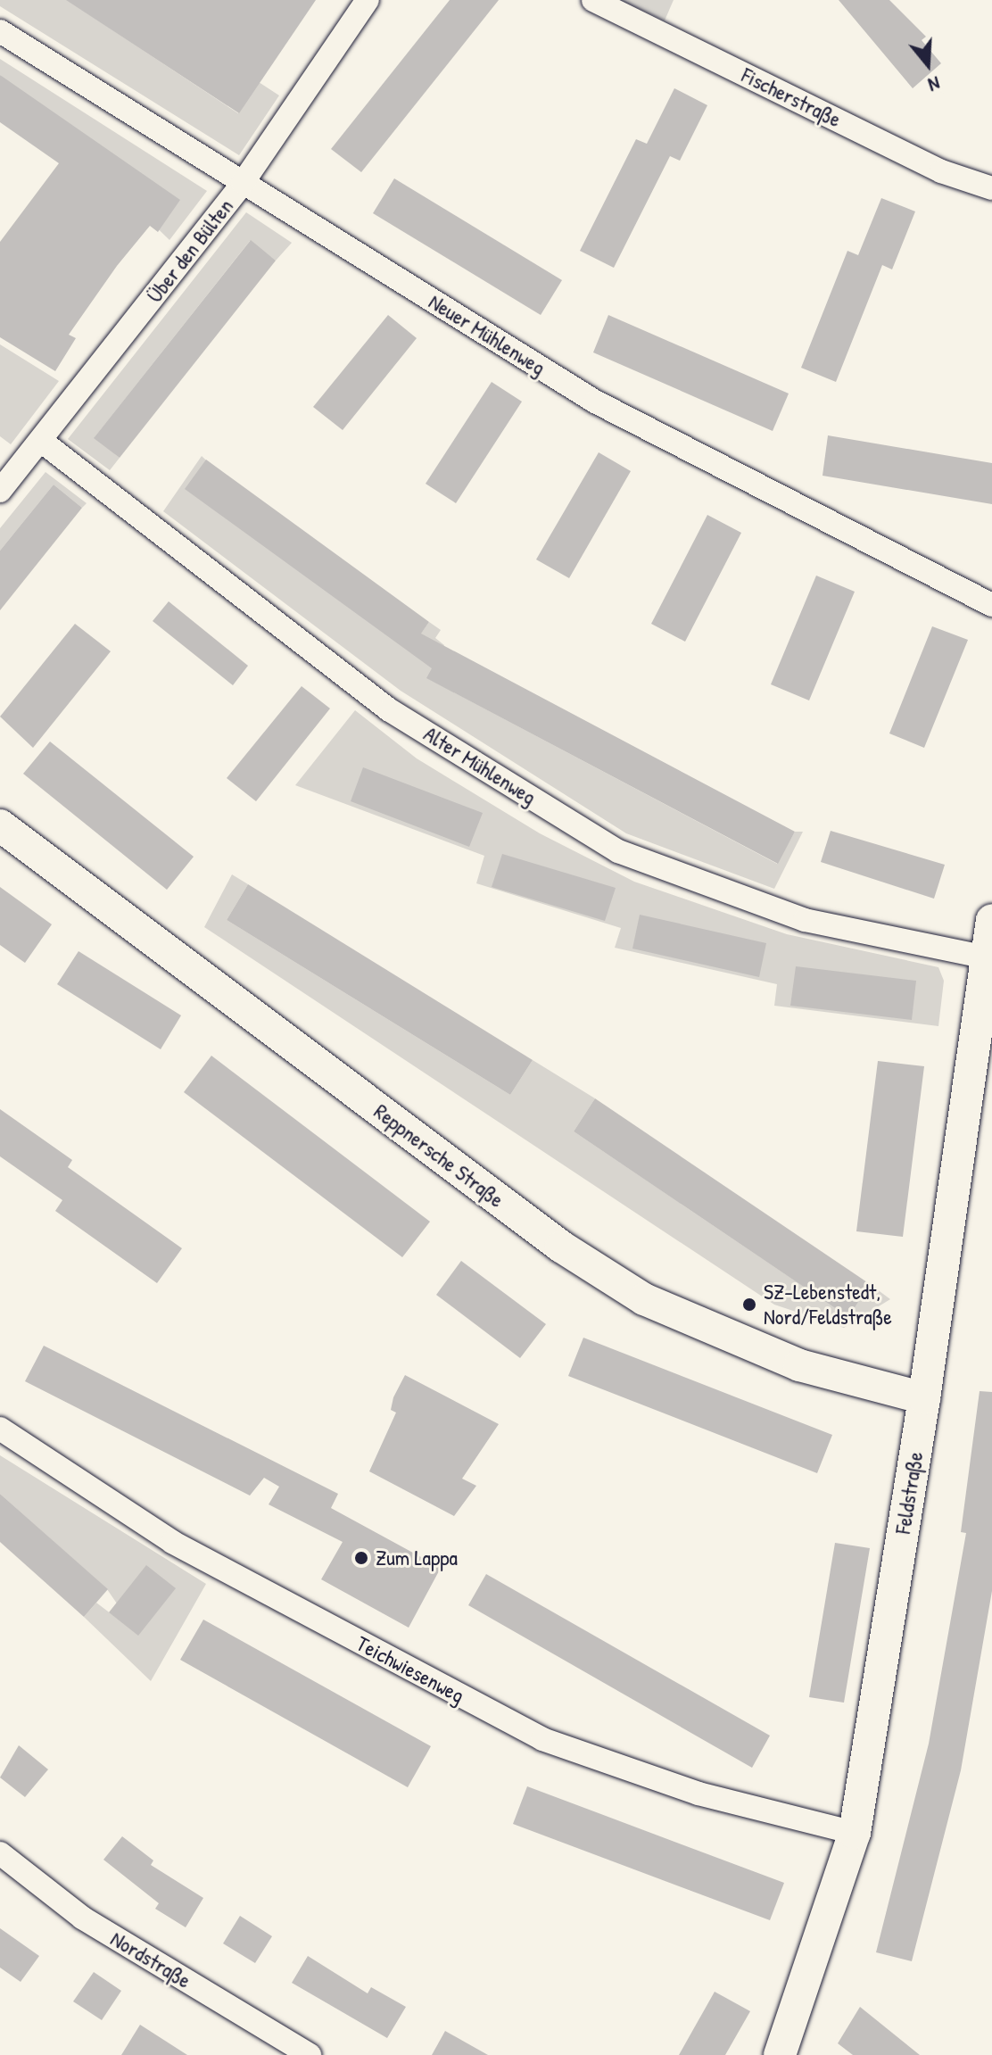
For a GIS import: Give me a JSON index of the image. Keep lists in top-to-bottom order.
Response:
{
  "streets": {
    "street": [
      "Fischerstraße",
      "Über den Bülten",
      "Neuer Mühlenweg",
      "Alter Mühlenweg",
      "Reppnersche Straße",
      "Feldstraße",
      "Teichwiesenweg",
      "Nordstraße"
    ]
  },
  "crossings": [
    ["Über den Bülten", "Neuer Mühlenweg"],
    ["Über den Bülten", "Alter Mühlenweg"],
    ["Alter Mühlenweg", "Feldstraße"],
    ["Reppnersche Straße", "Feldstraße"],
    ["Feldstraße", "Teichwiesenweg"]
  ],
  "places": ["SZ-Lebenstedt, Nord/Feldstraße", "Zum Lappa"],
  "north": "bottom"
}
